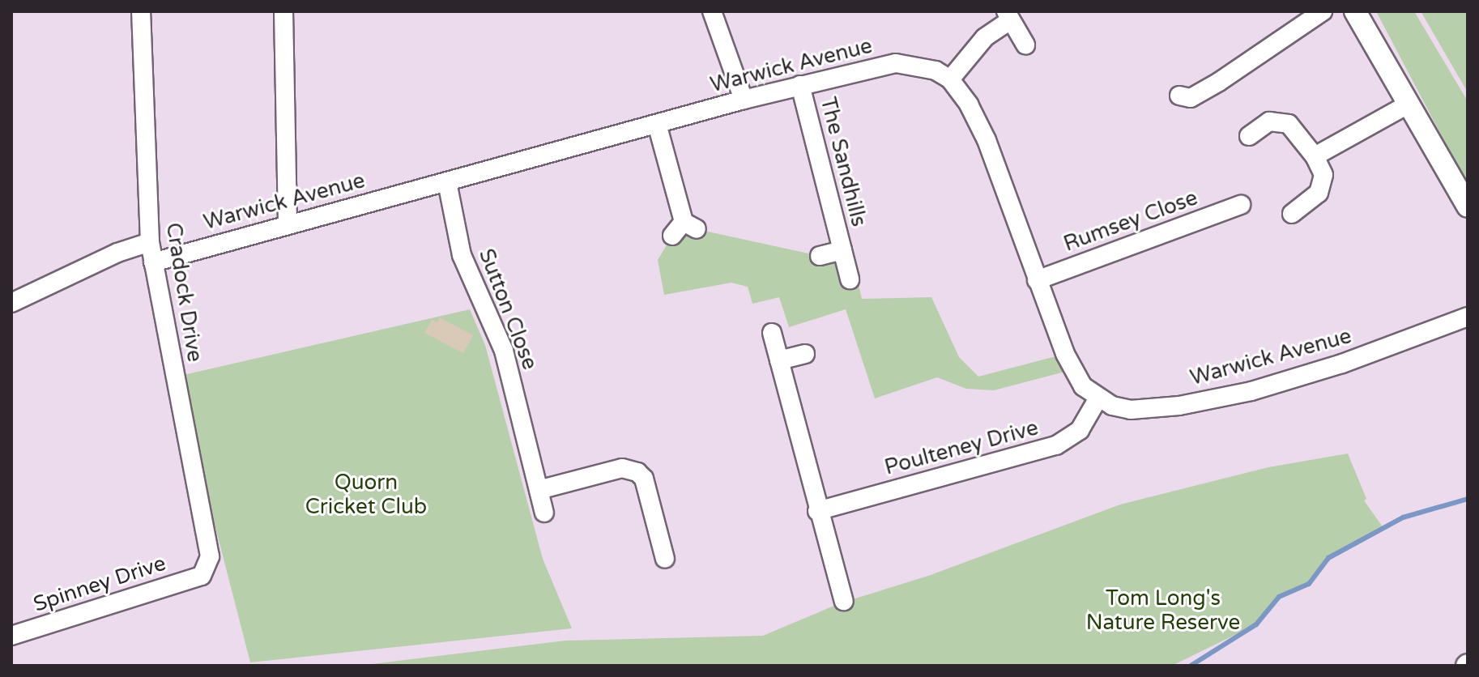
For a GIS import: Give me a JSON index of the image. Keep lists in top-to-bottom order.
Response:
{
  "streets": {
    "street": [
      "Warwick Avenue",
      "The Sandhills",
      "Rumsey Close",
      "Cradock Drive",
      "Sutton Close",
      "Poulteney Drive",
      "Spinney Drive"
    ]
  },
  "crossings": [
    ["Warwick Avenue", "The Sandhills"],
    ["Warwick Avenue", "Cradock Drive"],
    ["Warwick Avenue", "Sutton Close"],
    ["Warwick Avenue", "Poulteney Drive"],
    ["Cradock Drive", "Spinney Drive"]
  ],
  "parks": ["Quorn Cricket Club", "Tom Long's Nature Reserve"]
}
